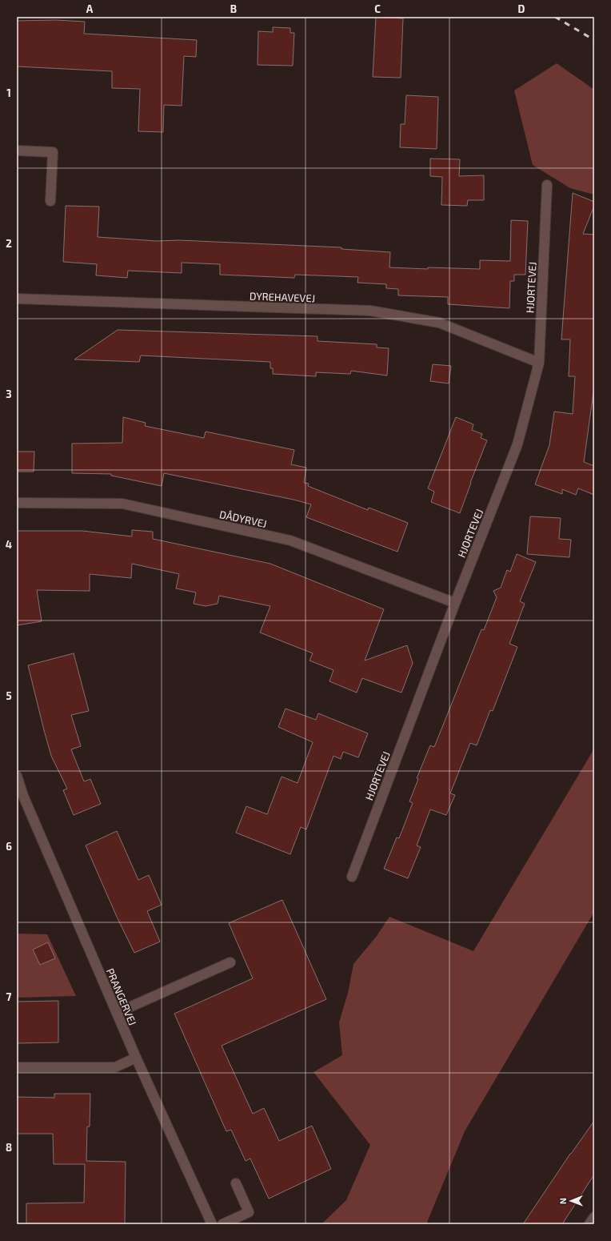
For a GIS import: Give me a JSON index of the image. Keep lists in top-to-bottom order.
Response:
{
  "streets": {
    "street": [
      "HJORTEVEJ",
      "DYREHAVEVEJ",
      "DÅDYRVEJ",
      "PRANGERVEJ"
    ]
  },
  "crossings": [
    ["HJORTEVEJ", "DYREHAVEVEJ"],
    ["HJORTEVEJ", "DÅDYRVEJ"]
  ],
  "north": "left",
  "grid": {
    "columns": [
      "A",
      "B",
      "C",
      "D"
    ],
    "rows": [
      "1",
      "2",
      "3",
      "4",
      "5",
      "6",
      "7",
      "8"
    ]
  }
}
